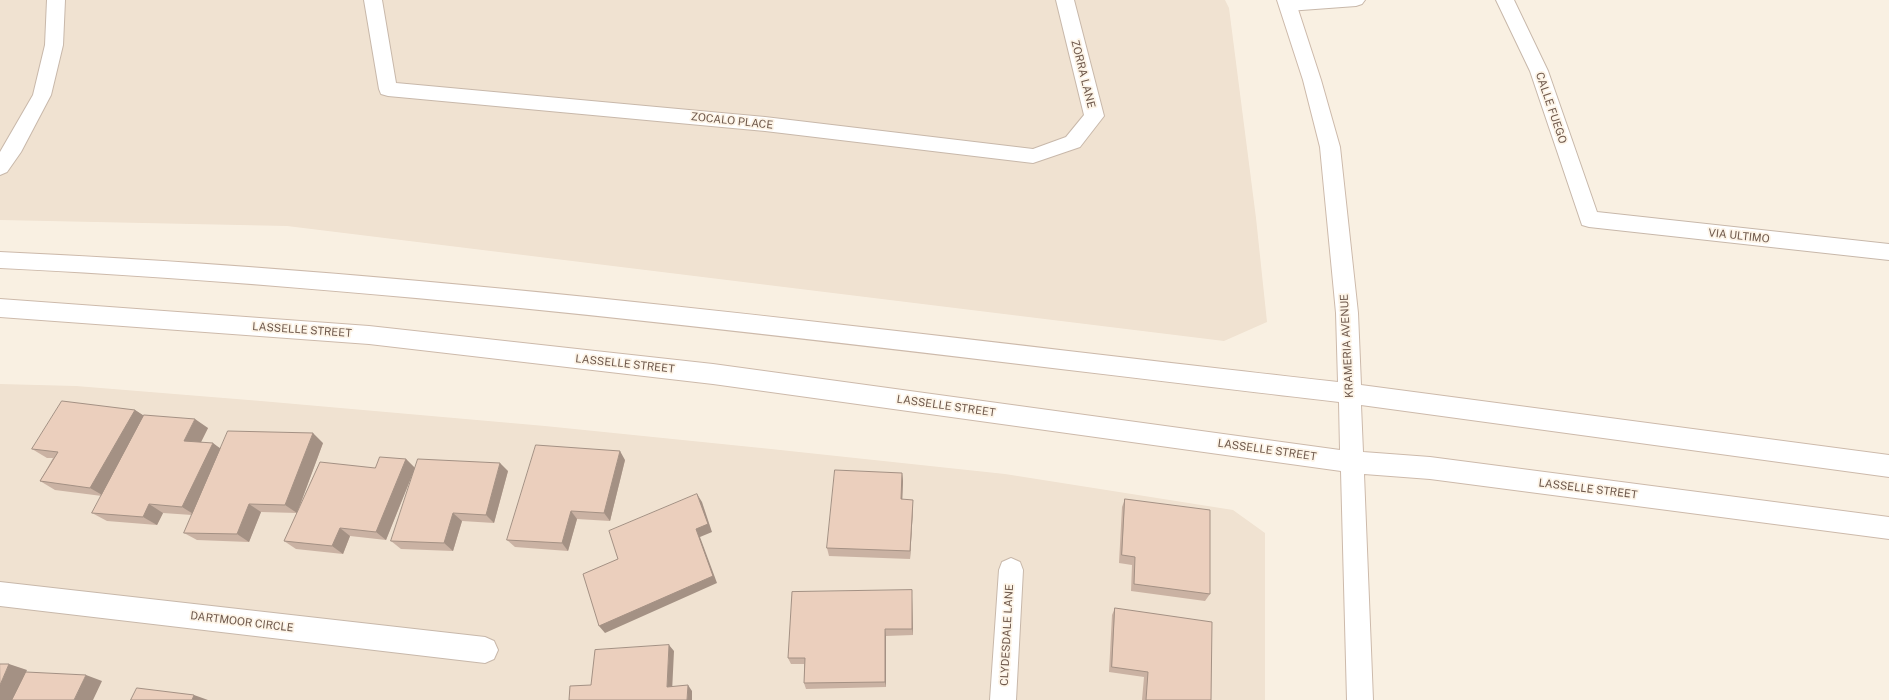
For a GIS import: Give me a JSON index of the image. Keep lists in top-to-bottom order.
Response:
{
  "streets": {
    "main road": [
      "ZORRA LANE",
      "CALLE FUEGO",
      "ZOCALO PLACE",
      "VIA ULTIMO",
      "LASSELLE STREET",
      "KRAMERIA AVENUE",
      "DARTMOOR CIRCLE",
      "CLYDESDALE LANE"
    ]
  },
  "crossings": [
    ["ZORRA LANE", "ZOCALO PLACE"],
    ["CALLE FUEGO", "VIA ULTIMO"],
    ["LASSELLE STREET", "KRAMERIA AVENUE"]
  ]
}
